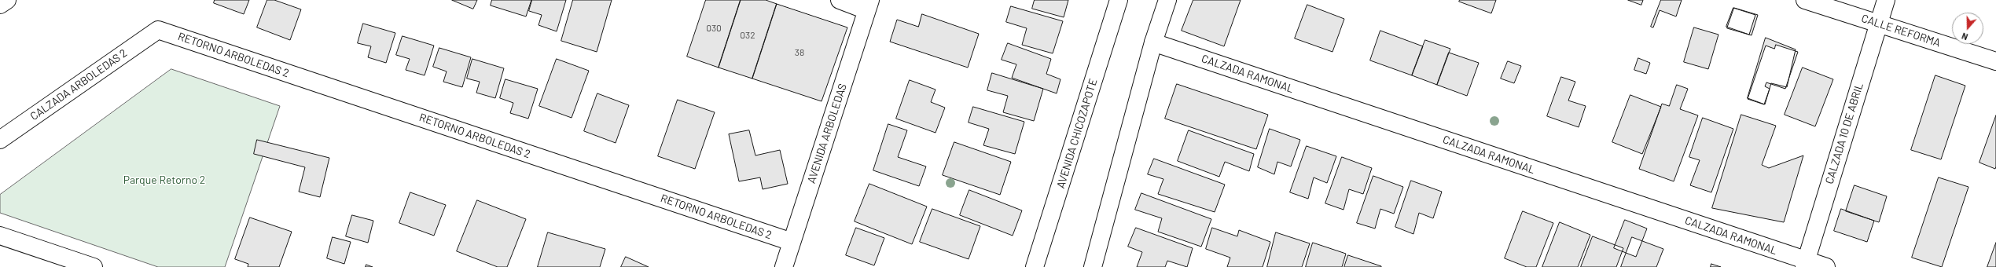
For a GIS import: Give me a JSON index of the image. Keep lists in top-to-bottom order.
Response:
{
  "streets": {
    "street": [
      "CALLE REFORMA",
      "RETORNO ARBOLEDAS 2",
      "CALZADA RAMONAL",
      "CALZADA ARBOLEDAS 2",
      "AVENIDA ARBOLEDAS",
      "AVENIDA CHICOZAPOTE",
      "CALZADA 10 DE ABRIL"
    ]
  },
  "crossings": [
    ["CALLE REFORMA", "CALZADA 10 DE ABRIL"],
    ["RETORNO ARBOLEDAS 2", "CALZADA ARBOLEDAS 2"],
    ["RETORNO ARBOLEDAS 2", "AVENIDA ARBOLEDAS"],
    ["CALZADA RAMONAL", "CALZADA 10 DE ABRIL"]
  ],
  "parks": ["Parque Retorno 2"],
  "house_numbers": ["030", "032", "38"],
  "north": "bottom"
}
